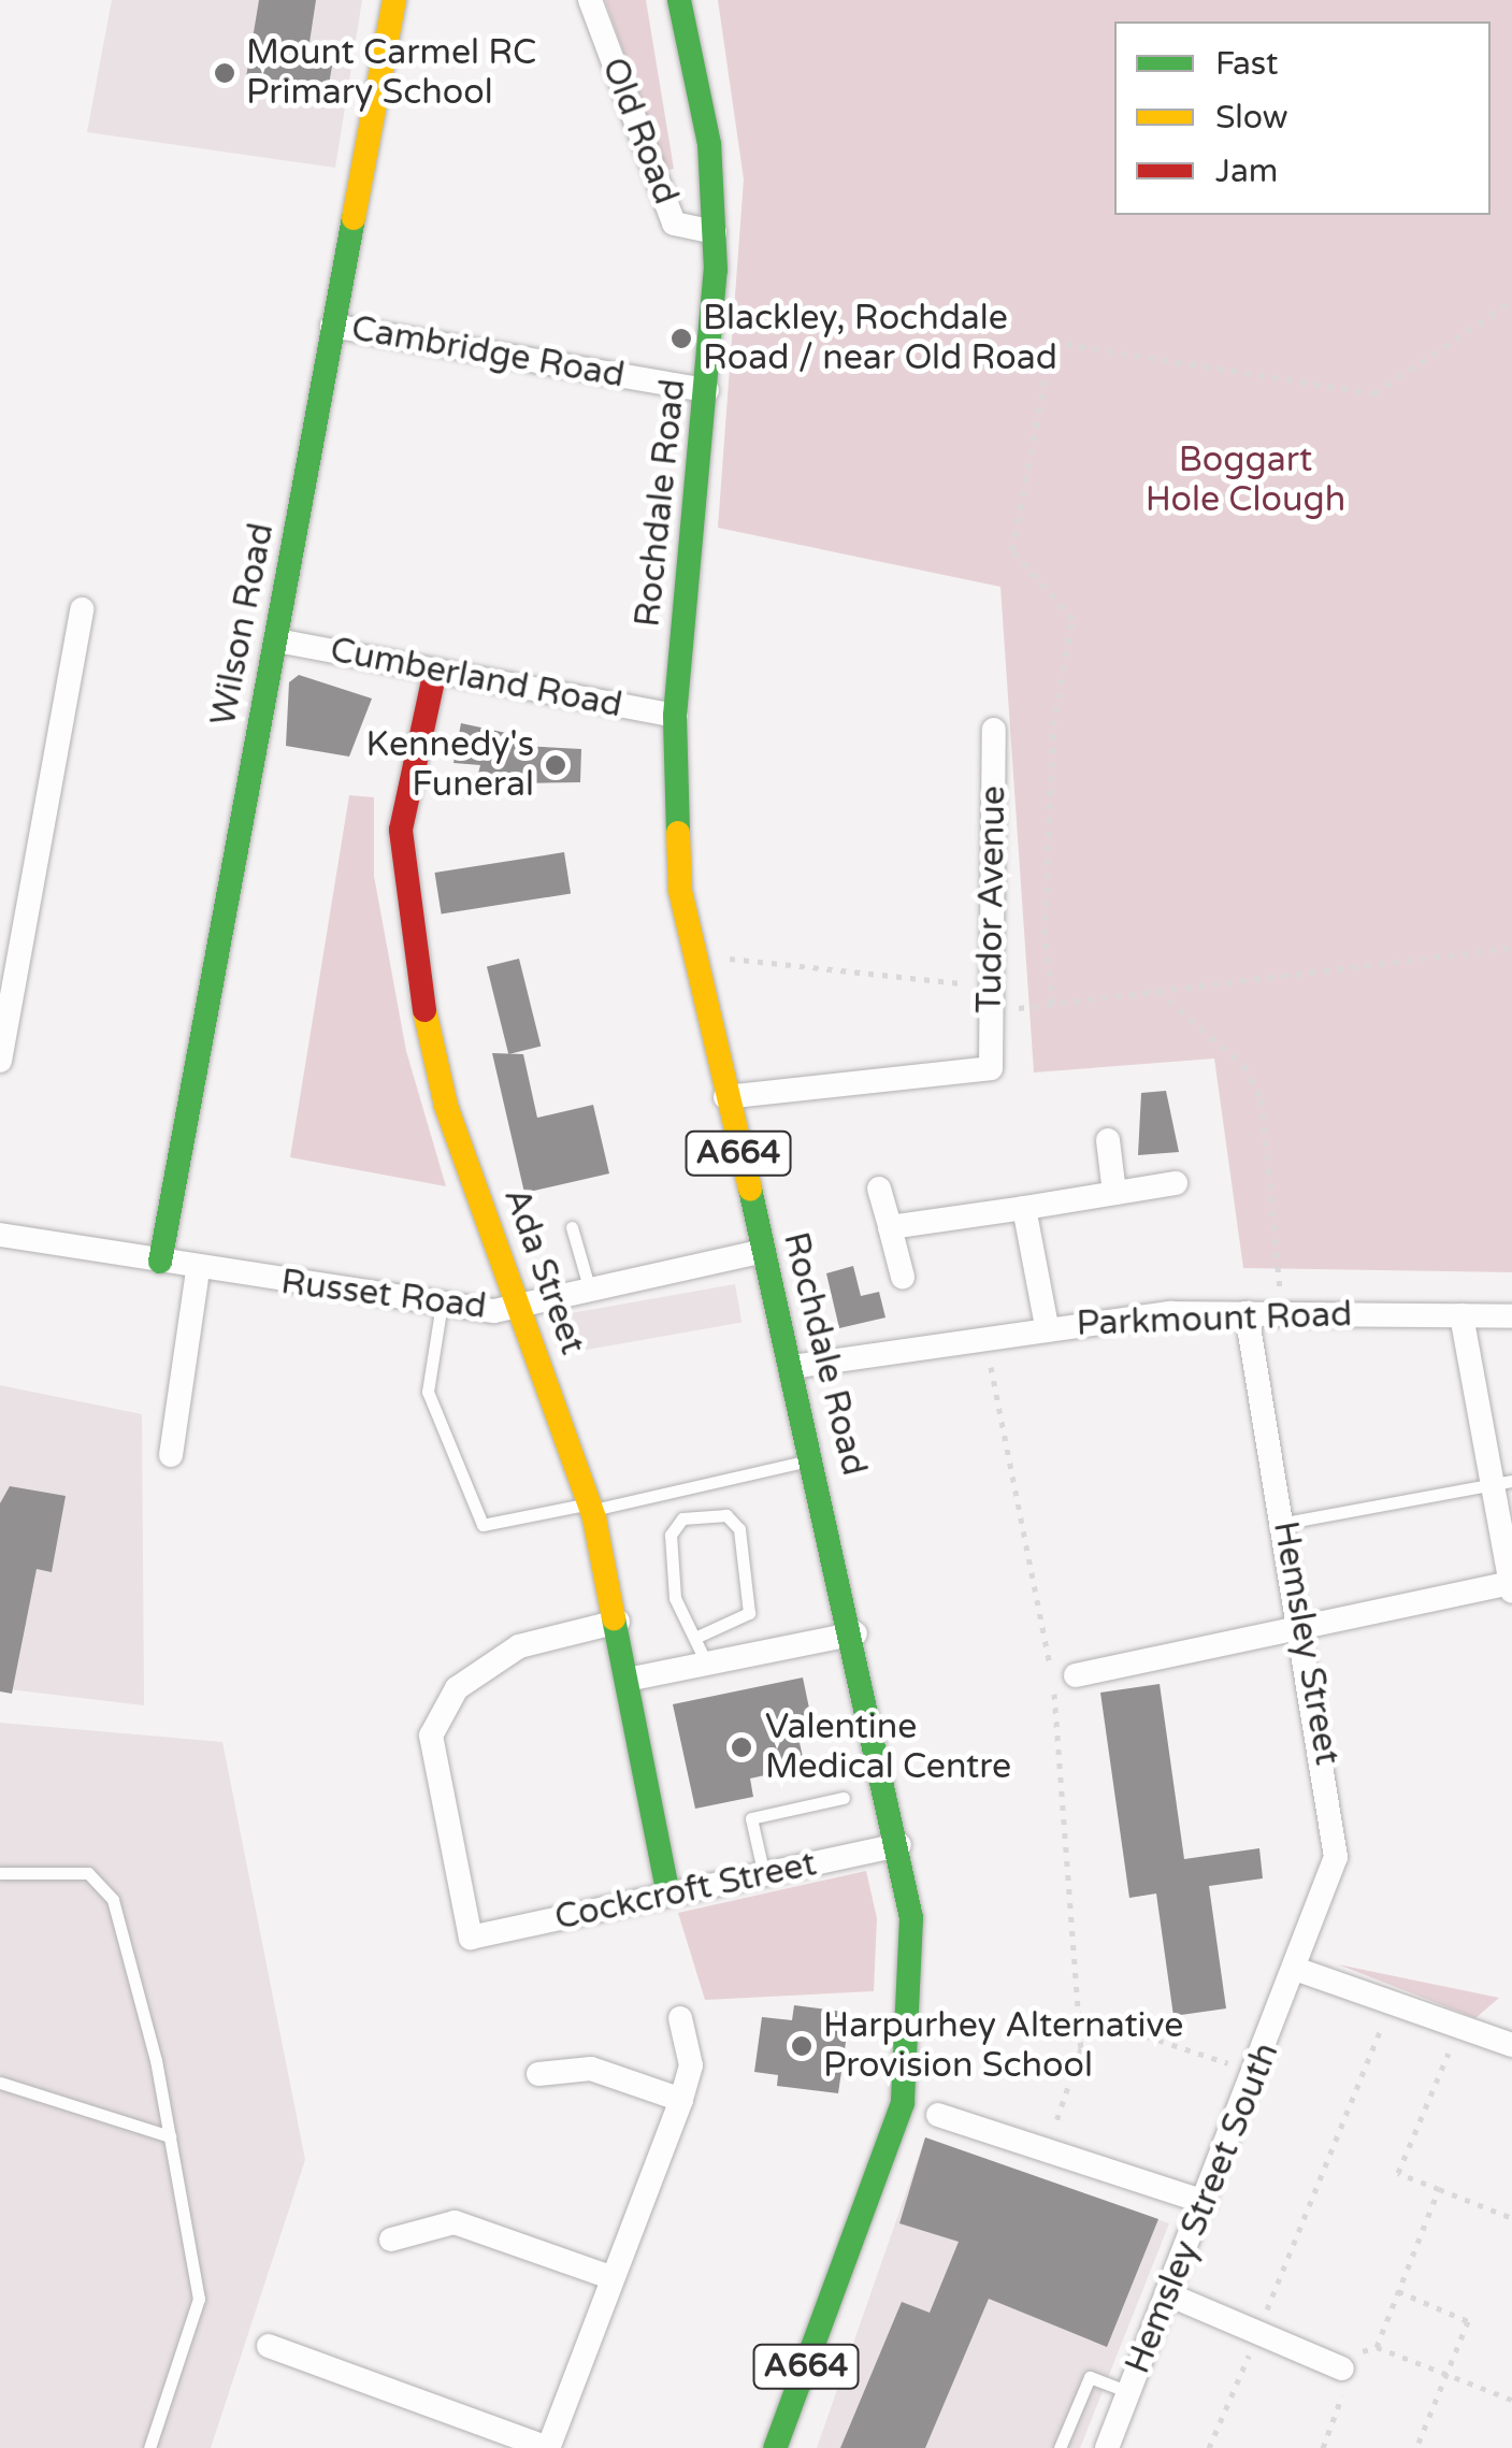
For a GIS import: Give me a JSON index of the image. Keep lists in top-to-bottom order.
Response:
{
  "streets": {
    "street": [
      "Old Road",
      "Cambridge Road",
      "Rochdale Road",
      "Wilson Road",
      "Cumberland Road",
      "Tudor Avenue",
      "A664",
      "Ada Street",
      "Russet Road",
      "Parkmount Road",
      "Hemsley Street",
      "Cockcroft Street",
      "Hemsley Street South"
    ]
  },
  "crossings": [
    ["Old Road", "Rochdale Road"],
    ["Cambridge Road", "Rochdale Road"],
    ["Cambridge Road", "Wilson Road"],
    ["Rochdale Road", "Cumberland Road"],
    ["Rochdale Road", "Tudor Avenue"],
    ["Rochdale Road", "Russet Road"],
    ["Rochdale Road", "Parkmount Road"],
    ["Rochdale Road", "Cockcroft Street"],
    ["Wilson Road", "Cumberland Road"],
    ["Wilson Road", "Russet Road"],
    ["Cumberland Road", "Ada Street"],
    ["Ada Street", "Russet Road"],
    ["Ada Street", "Cockcroft Street"],
    ["Parkmount Road", "Hemsley Street"],
    ["Hemsley Street", "Hemsley Street South"]
  ],
  "parks": ["Boggart Hole Clough"],
  "places": [
    "Mount Carmel RC Primary School",
    "Blackley, Rochdale Road / near Old Road",
    "Kennedy's Funeral",
    "Valentine Medical Centre",
    "Harpurhey Alternative Provision School"
  ],
  "legend": ["Fast", "Slow", "Jam"]
}
